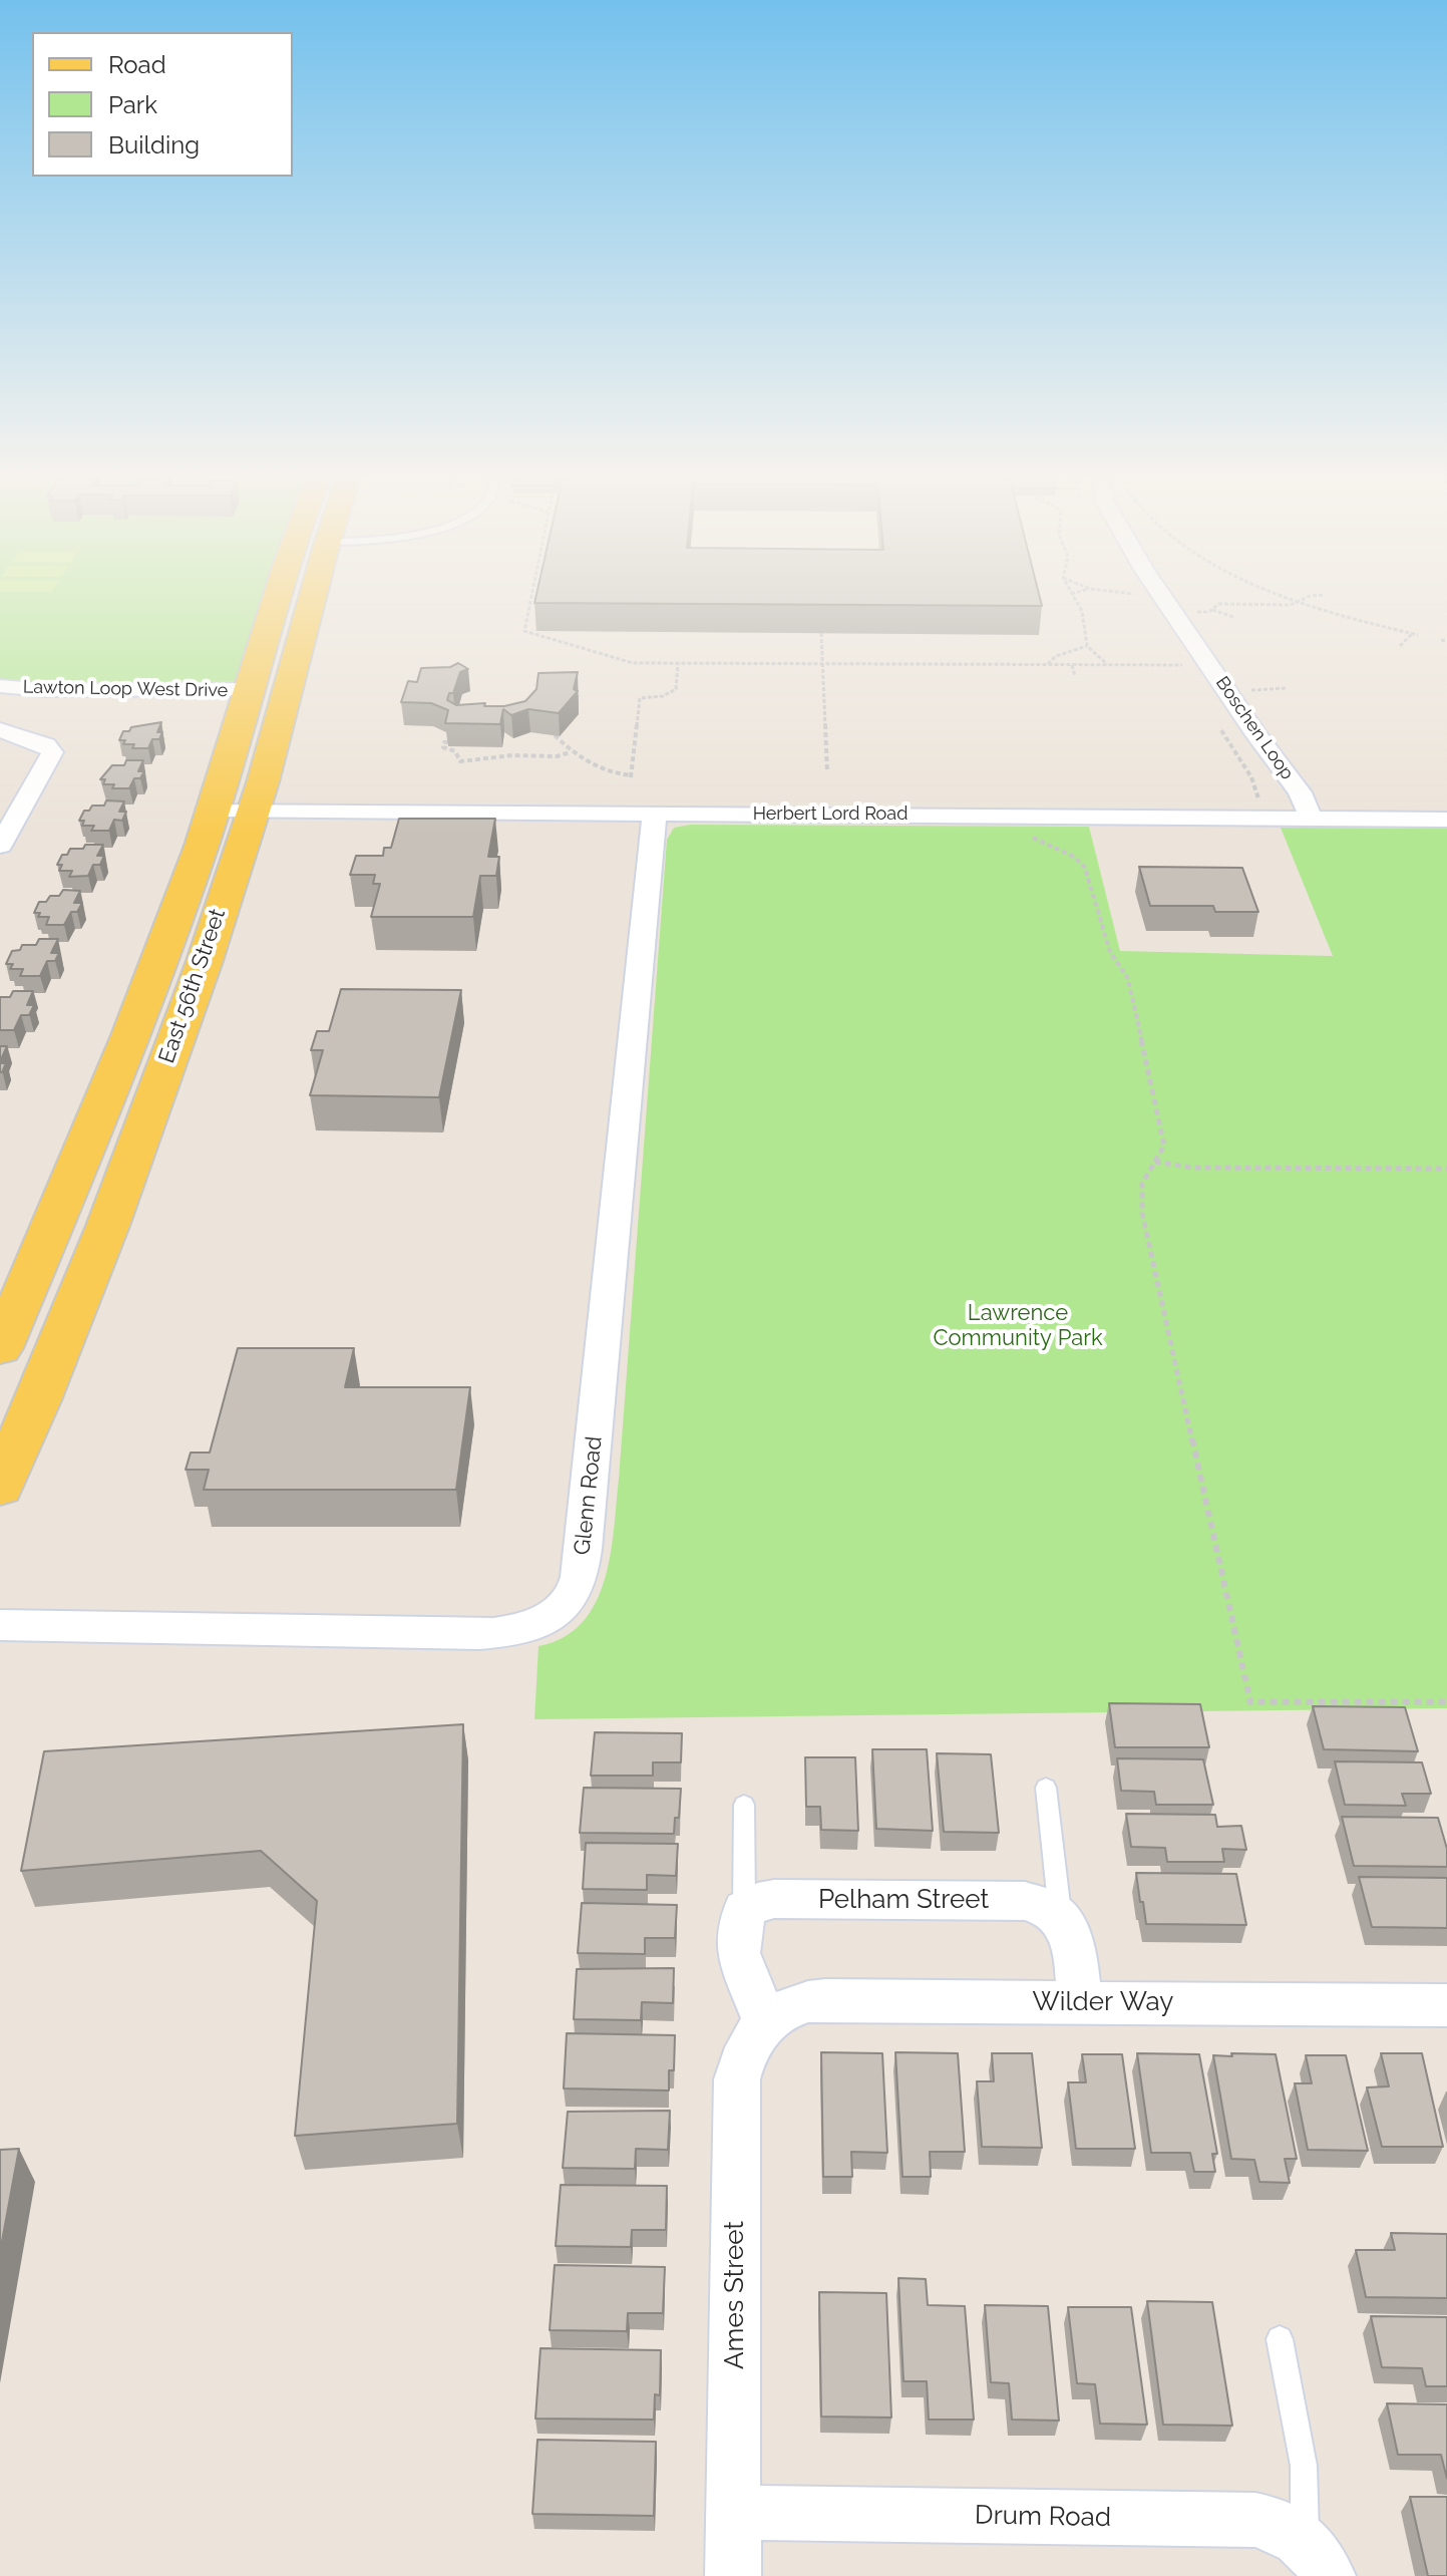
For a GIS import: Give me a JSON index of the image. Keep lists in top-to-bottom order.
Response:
{
  "streets": {
    "main road": ["East 56th Street"],
    "street": [
      "Lawton Loop West Drive",
      "Boschen Loop",
      "Herbert Lord Road",
      "Glenn Road",
      "Pelham Street",
      "Wilder Way",
      "Ames Street",
      "Drum Road"
    ]
  },
  "crossings": [
    ["Lawton Loop West Drive", "East 56th Street"],
    ["Boschen Loop", "Herbert Lord Road"],
    ["Herbert Lord Road", "East 56th Street"],
    ["Herbert Lord Road", "Glenn Road"],
    ["Wilder Way", "Ames Street"],
    ["Ames Street", "Drum Road"]
  ],
  "parks": ["Lawrence Community Park"],
  "legend": ["Road", "Park", "Building"]
}
